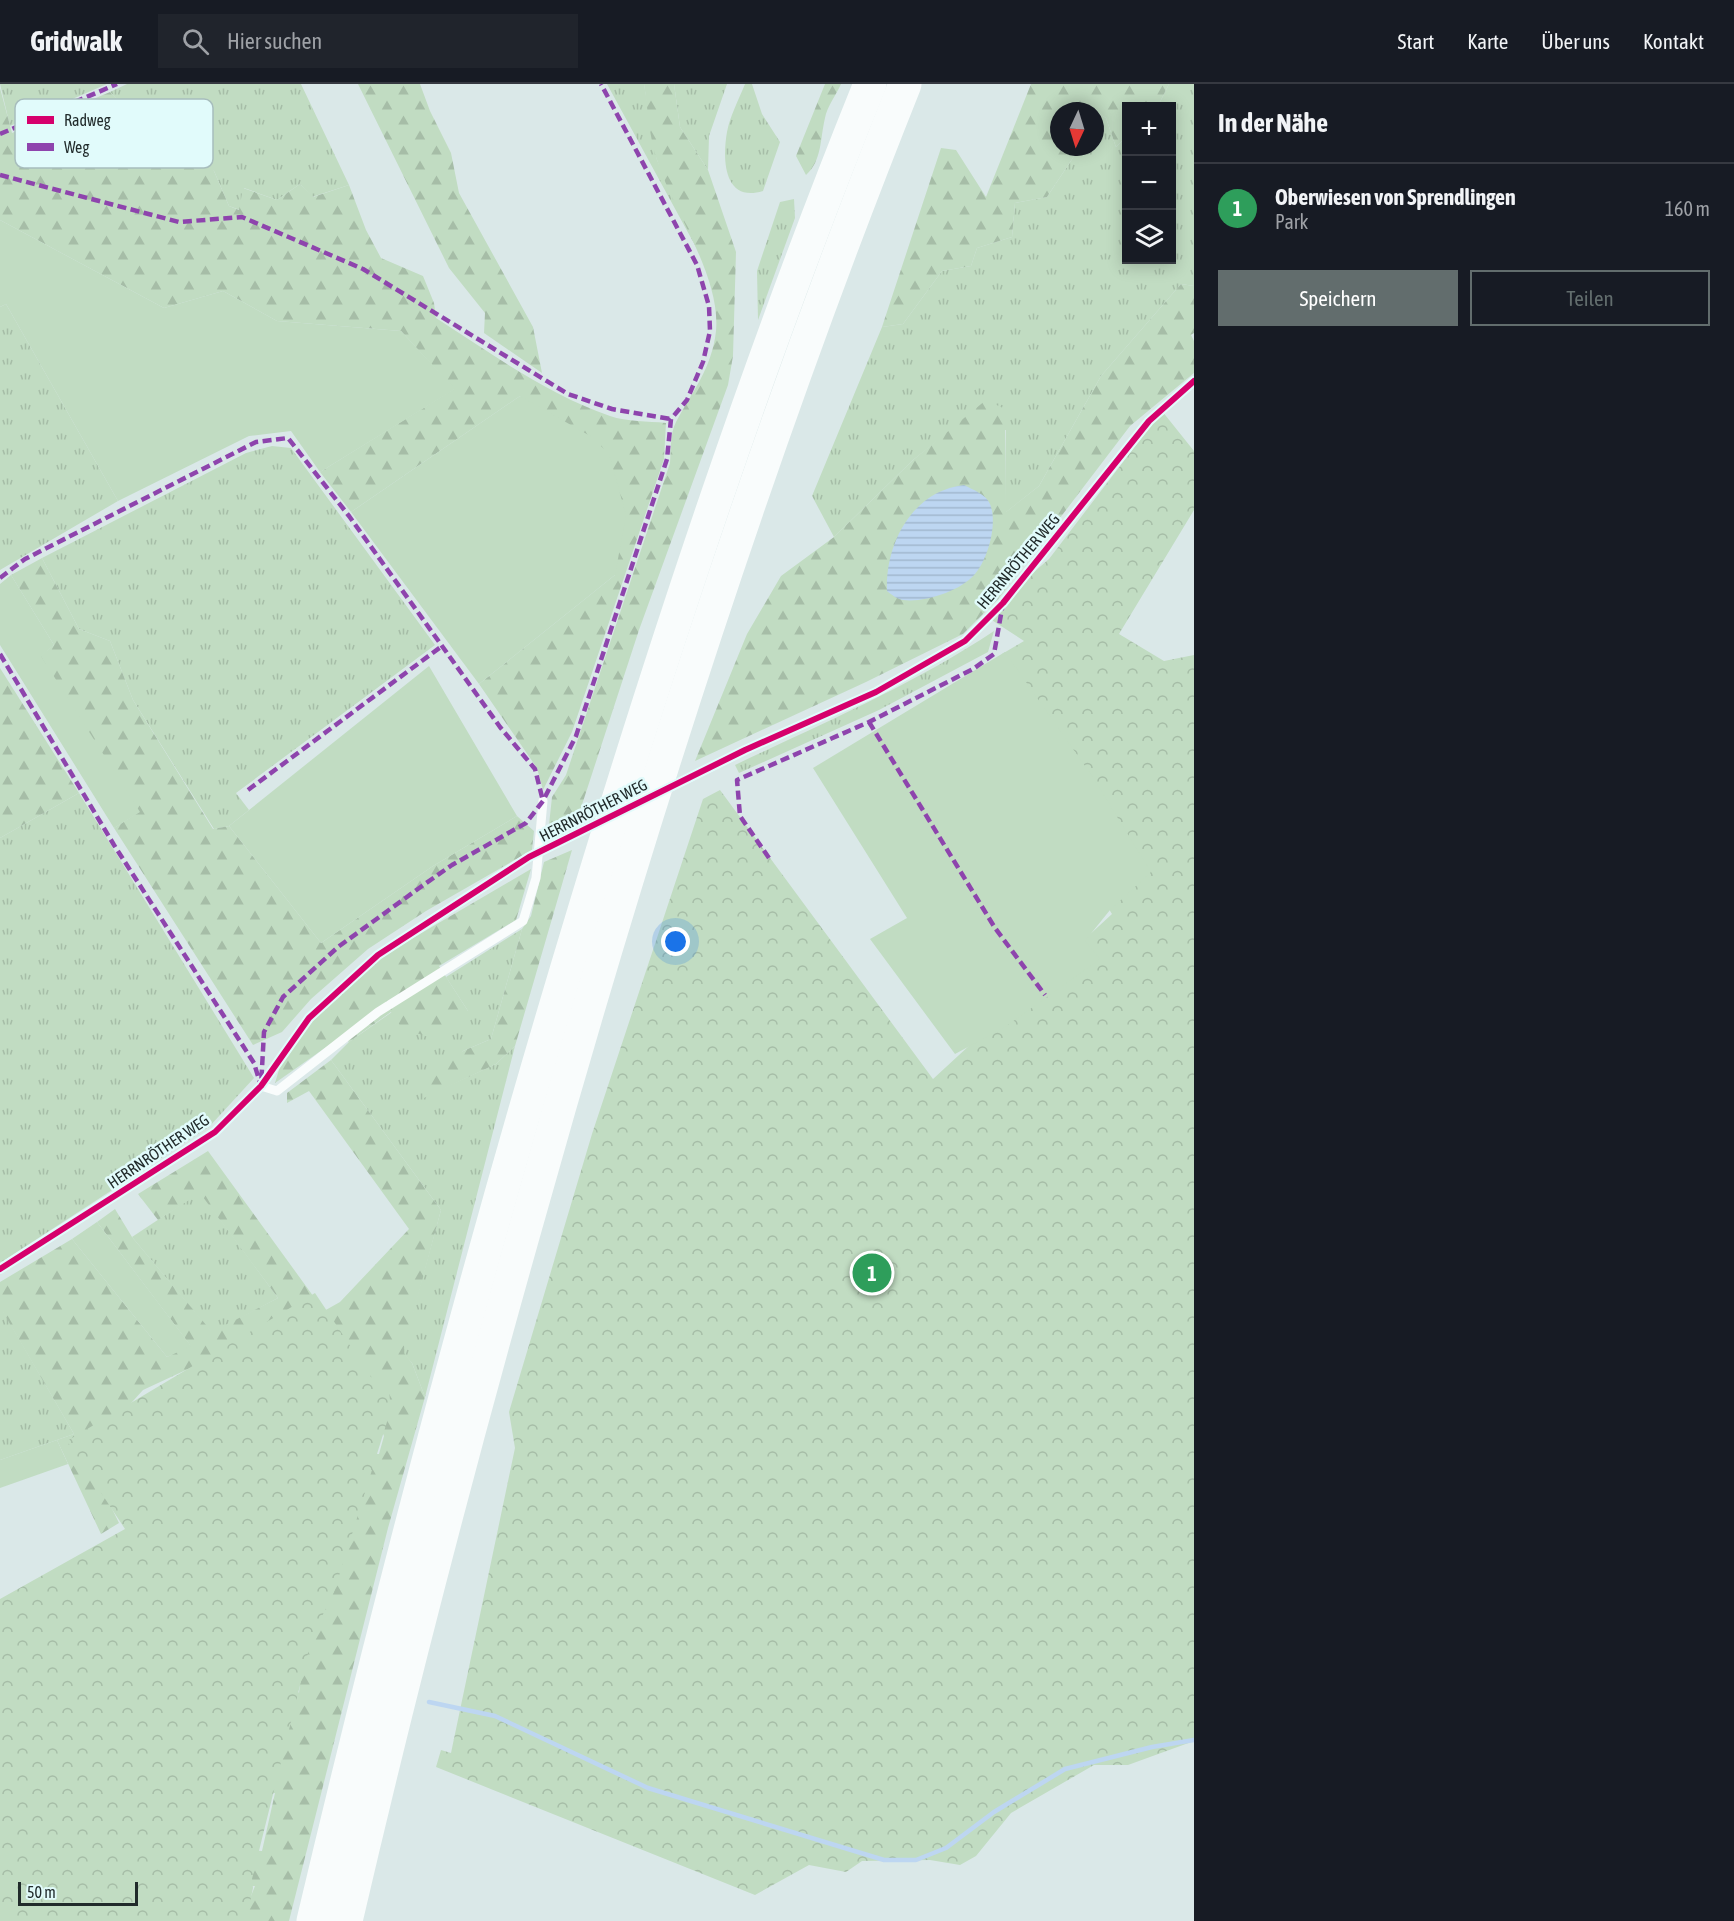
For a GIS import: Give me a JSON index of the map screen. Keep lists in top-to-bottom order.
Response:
{
  "streets": {
    "lane": ["HERRNRÖTHER WEG"]
  },
  "legend": ["Radweg", "Weg"],
  "scale_bar": "50 m",
  "north": "bottom",
  "page": {
    "header": "Gridwalk",
    "search": "Hier suchen",
    "nav": [
      "Start",
      "Karte",
      "Über uns",
      "Kontakt"
    ],
    "heading": "In der Nähe",
    "map_buttons": ["+", "−"],
    "list": [
      {
        "mark": "1",
        "name": "Oberwiesen von Sprendlingen",
        "note": "Park",
        "value": "160 m"
      }
    ],
    "buttons": ["Speichern", "Teilen"],
    "pins": "1",
    "scale": "50 m"
  }
}
